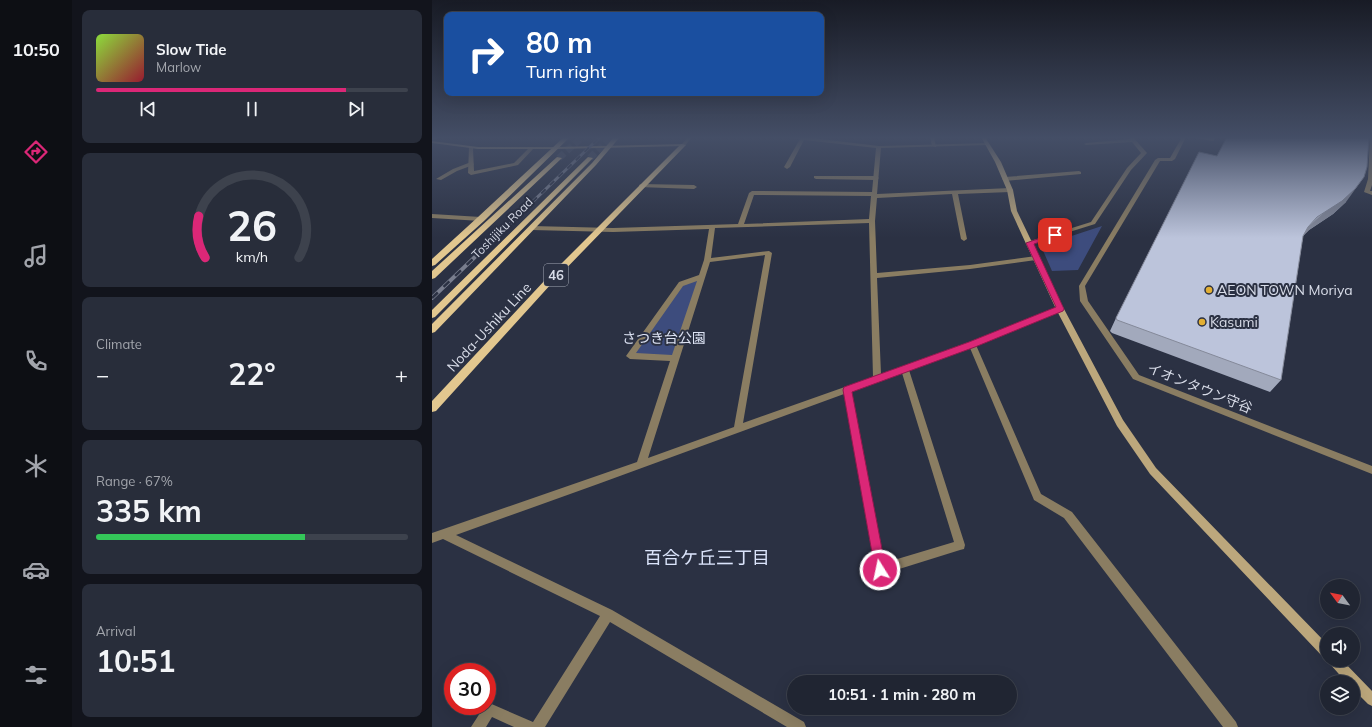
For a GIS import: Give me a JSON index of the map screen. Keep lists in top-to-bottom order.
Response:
{
  "streets": {
    "main road": ["Toshijiku Road", "46", "Noda-Ushiku Line"],
    "street": ["イオンタウン守谷"]
  },
  "districts": ["百合ケ丘三丁目"],
  "parks": ["さつき台公園"],
  "places": ["AEON TOWN Moriya", "Kasumi"],
  "north": "top left",
  "page": {
    "tabs": "10:50",
    "turn": ["80 m", "Turn right"],
    "song": ["Slow Tide", "Marlow"],
    "tile": [
      "Climate",
      ["Range · 67%", "335 km"],
      ["Arrival", "10:51"]
    ],
    "heat": ["−", "22°", "+"],
    "limit": "30",
    "trip": "10:51 · 1 min · 280 m",
    "gauge": ["26", "km/h"]
  }
}
